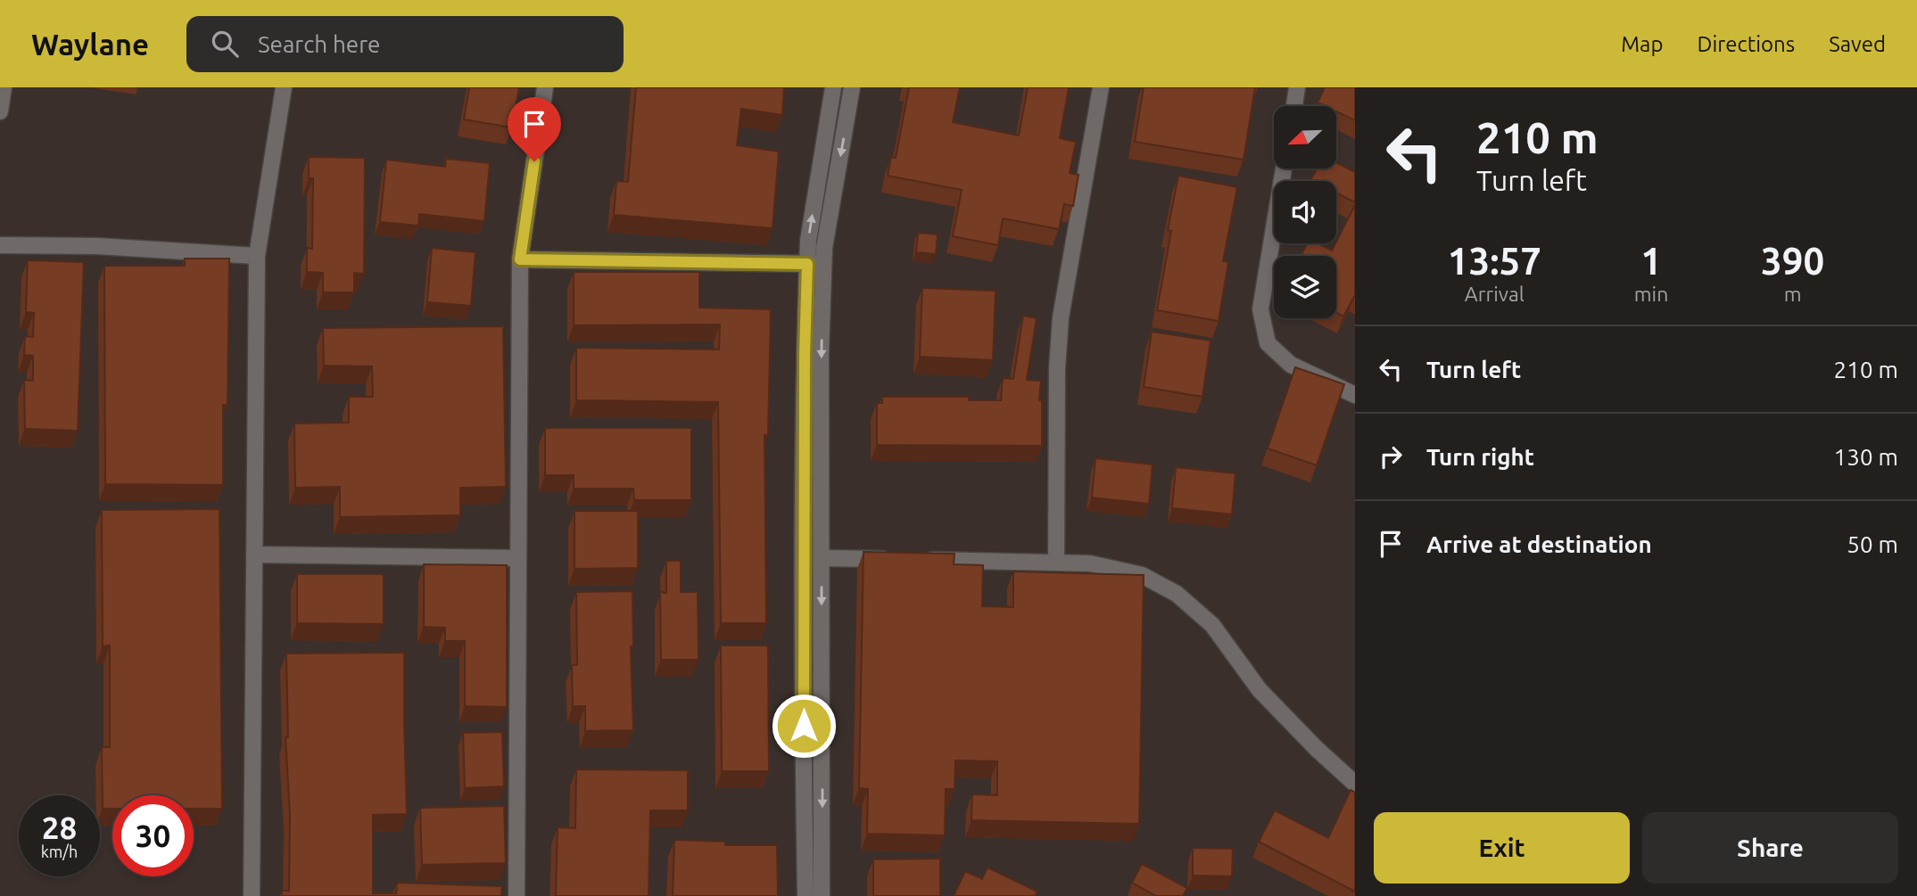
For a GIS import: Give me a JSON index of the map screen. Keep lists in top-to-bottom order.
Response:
{
  "north": "bottom left",
  "page": {
    "header": "Waylane",
    "search": "Search here",
    "nav": ["Map", "Directions", "Saved"],
    "turn": ["210 m", "Turn left"],
    "eta": [
      "13:57",
      "Arrival",
      "1",
      "min",
      "390",
      "m"
    ],
    "list": [
      {
        "name": "Turn left",
        "value": "210 m"
      },
      {
        "name": "Turn right",
        "value": "130 m"
      },
      {
        "name": "Arrive at destination",
        "value": "50 m"
      }
    ],
    "speed": "28 km/h",
    "limit": "30",
    "buttons": ["Exit", "Share"]
  }
}
